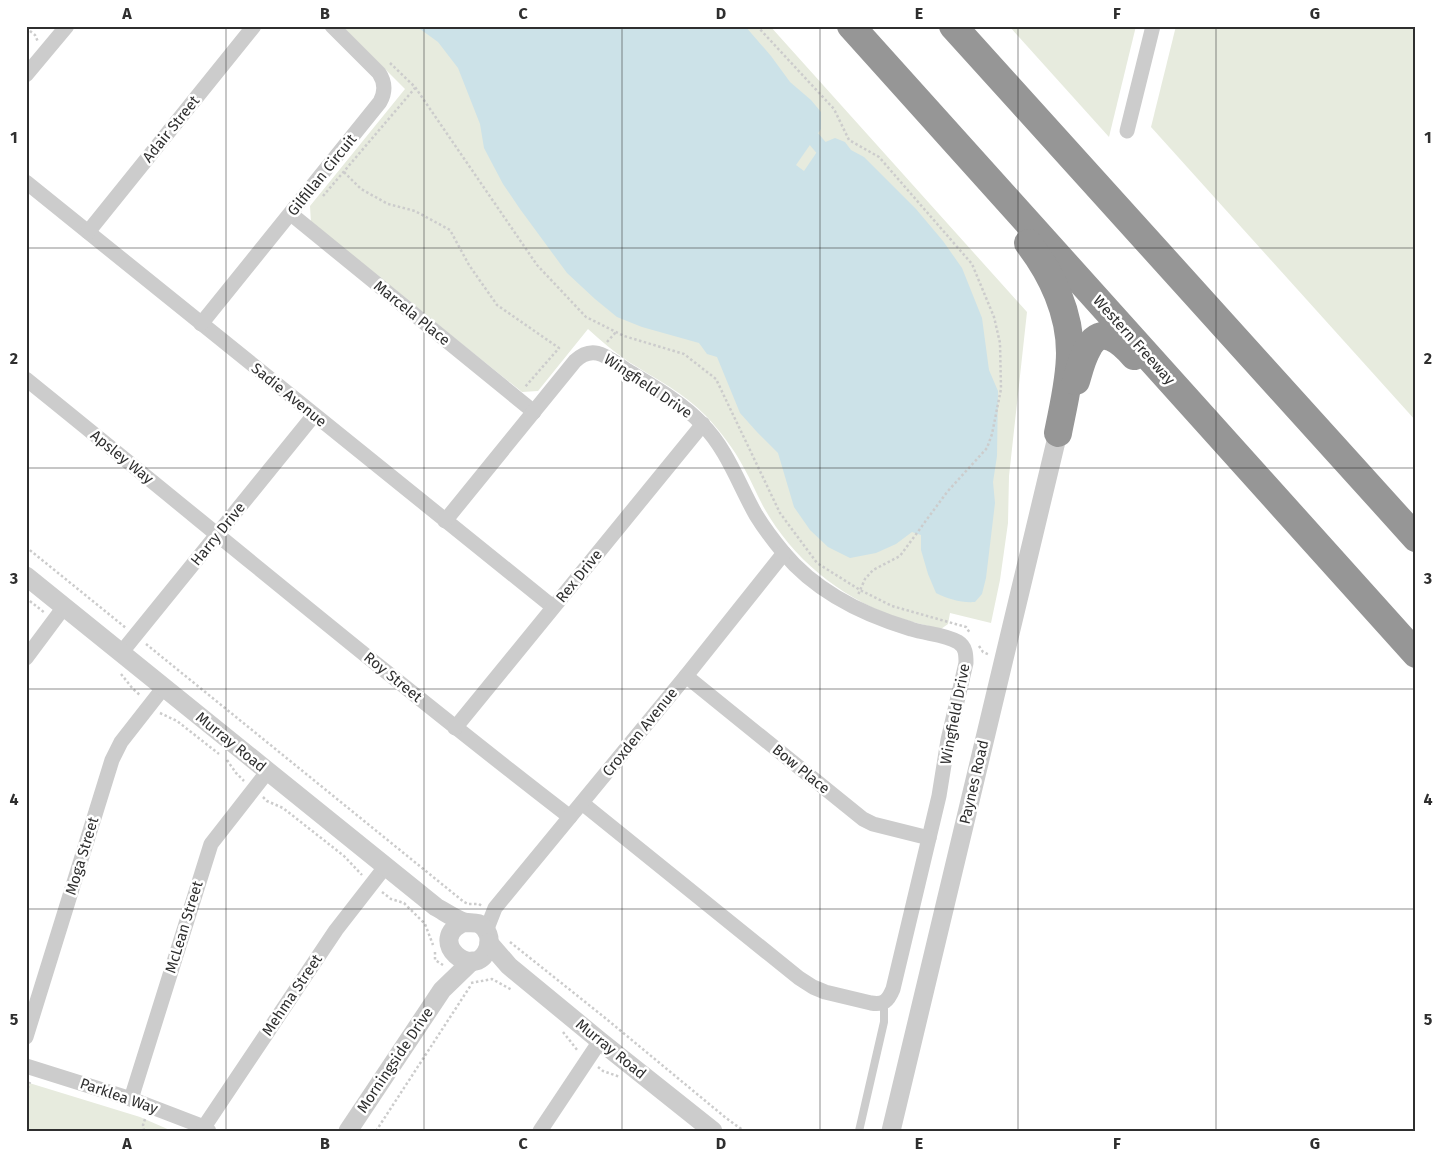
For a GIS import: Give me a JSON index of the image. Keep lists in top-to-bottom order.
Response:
{
  "streets": {
    "highway": ["Western Freeway"],
    "street": [
      "Adair Street",
      "Gilfillan Circuit",
      "Marcela Place",
      "Wingfield Drive",
      "Sadie Avenue",
      "Apsley Way",
      "Harry Drive",
      "Rex Drive",
      "Roy Street",
      "Croxden Avenue",
      "Murray Road",
      "Bow Place",
      "Paynes Road",
      "Moga Street",
      "McLean Street",
      "Mehma Street",
      "Morningside Drive",
      "Parklea Way"
    ]
  },
  "crossings": [
    ["Adair Street", "Sadie Avenue"],
    ["Gilfillan Circuit", "Marcela Place"],
    ["Gilfillan Circuit", "Sadie Avenue"],
    ["Marcela Place", "Wingfield Drive"],
    ["Wingfield Drive", "Sadie Avenue"],
    ["Wingfield Drive", "Rex Drive"],
    ["Wingfield Drive", "Croxden Avenue"],
    ["Wingfield Drive", "Bow Place"],
    ["Sadie Avenue", "Harry Drive"],
    ["Sadie Avenue", "Rex Drive"],
    ["Apsley Way", "Harry Drive"],
    ["Apsley Way", "Roy Street"],
    ["Harry Drive", "Roy Street"],
    ["Harry Drive", "Murray Road"],
    ["Rex Drive", "Roy Street"],
    ["Roy Street", "Croxden Avenue"],
    ["Croxden Avenue", "Murray Road"],
    ["Croxden Avenue", "Bow Place"],
    ["Croxden Avenue", "Morningside Drive"],
    ["Murray Road", "Moga Street"],
    ["Murray Road", "McLean Street"],
    ["Murray Road", "Mehma Street"],
    ["Murray Road", "Morningside Drive"],
    ["McLean Street", "Parklea Way"],
    ["Mehma Street", "Parklea Way"]
  ],
  "grid": {
    "columns": [
      "A",
      "B",
      "C",
      "D",
      "E",
      "F",
      "G"
    ],
    "rows": [
      "1",
      "2",
      "3",
      "4",
      "5"
    ]
  }
}
